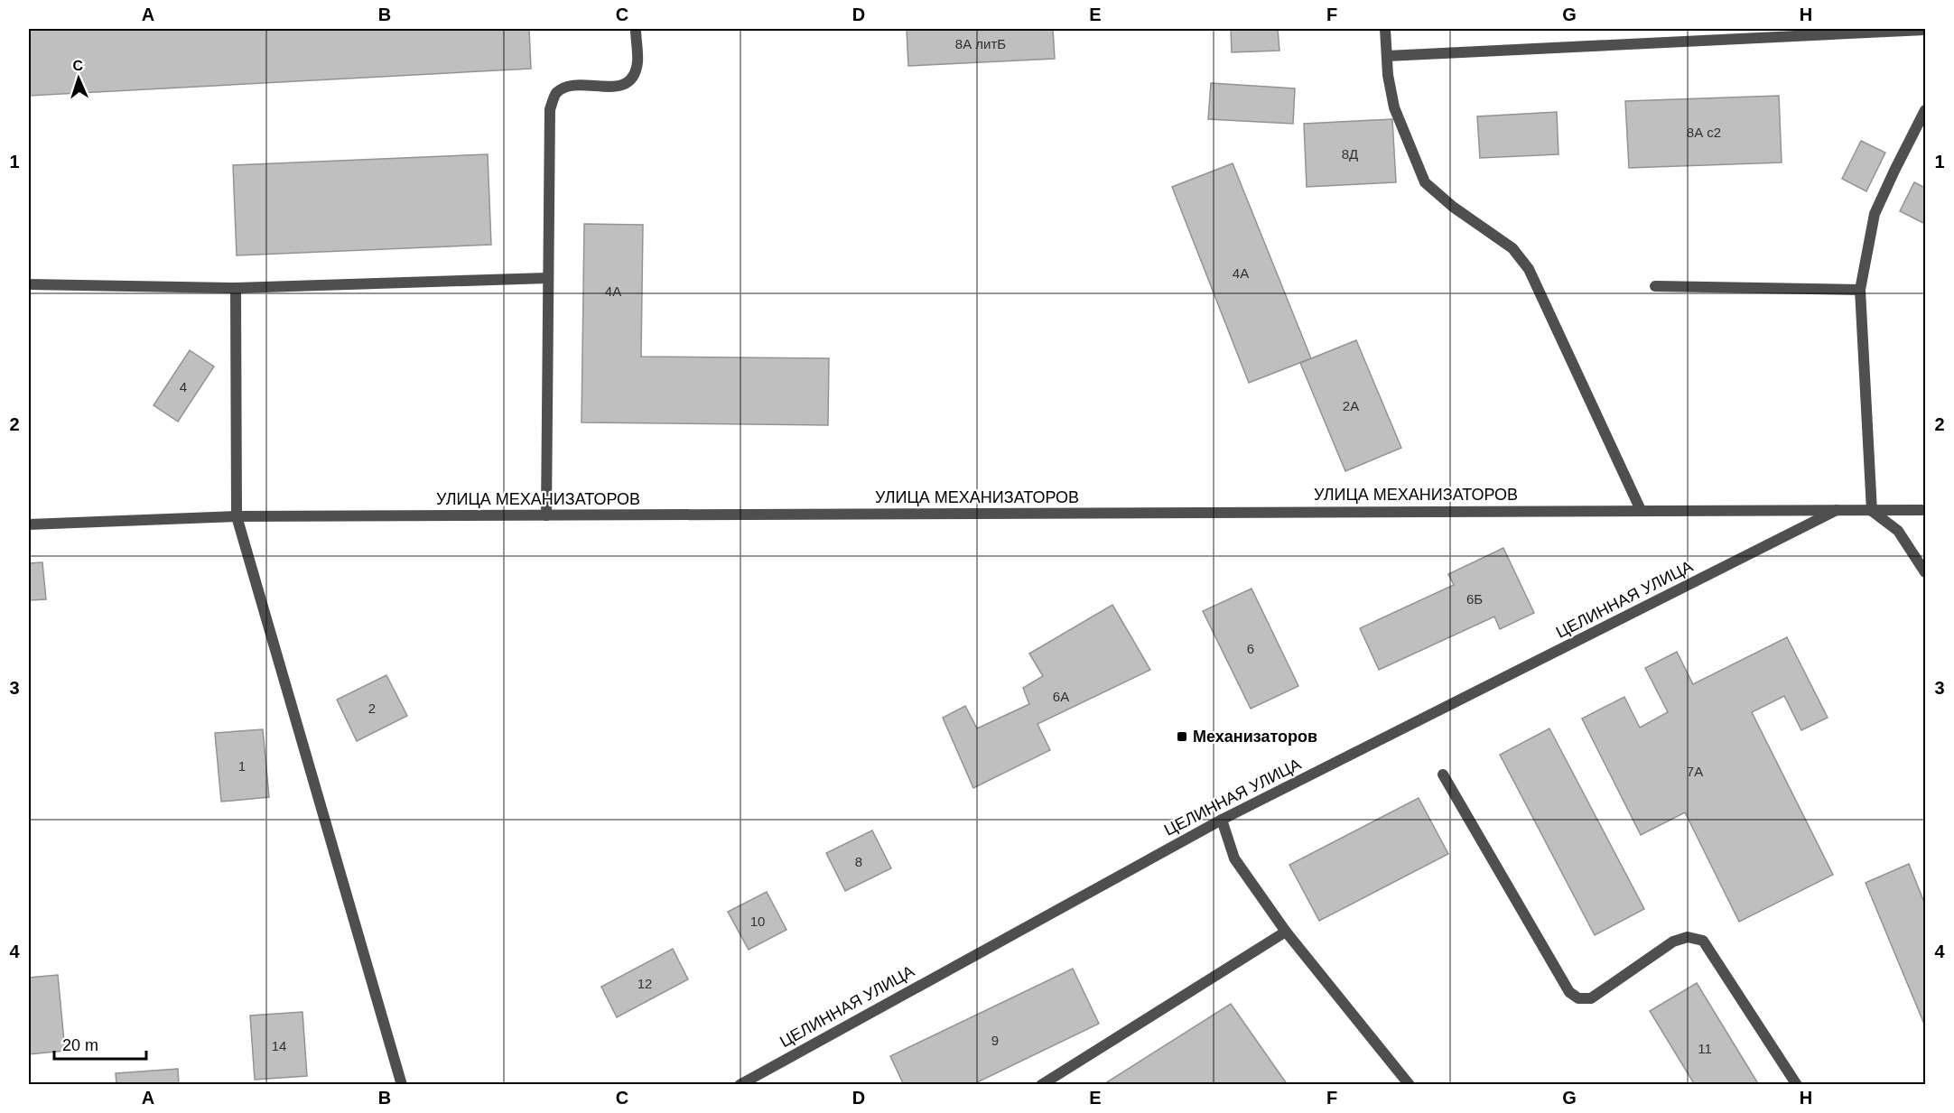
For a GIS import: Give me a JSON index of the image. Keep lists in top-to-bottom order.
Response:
{
  "streets": {
    "street": ["УЛИЦА МЕХАНИЗАТОРОВ", "ЦЕЛИННАЯ УЛИЦА"]
  },
  "crossings": [
    ["УЛИЦА МЕХАНИЗАТОРОВ", "ЦЕЛИННАЯ УЛИЦА"]
  ],
  "places": {
    "transit": ["Механизаторов"]
  },
  "house_numbers": [
    "8А литБ",
    "8А с2",
    "8Д",
    "4А",
    "4А",
    "4",
    "2А",
    "6Б",
    "6",
    "6А",
    "2",
    "1",
    "7А",
    "8",
    "10",
    "12",
    "9",
    "14",
    "11"
  ],
  "scale_bar": "20 m",
  "north": "top",
  "grid": {
    "columns": [
      "A",
      "B",
      "C",
      "D",
      "E",
      "F",
      "G",
      "H"
    ],
    "rows": [
      "1",
      "2",
      "3",
      "4"
    ]
  }
}
